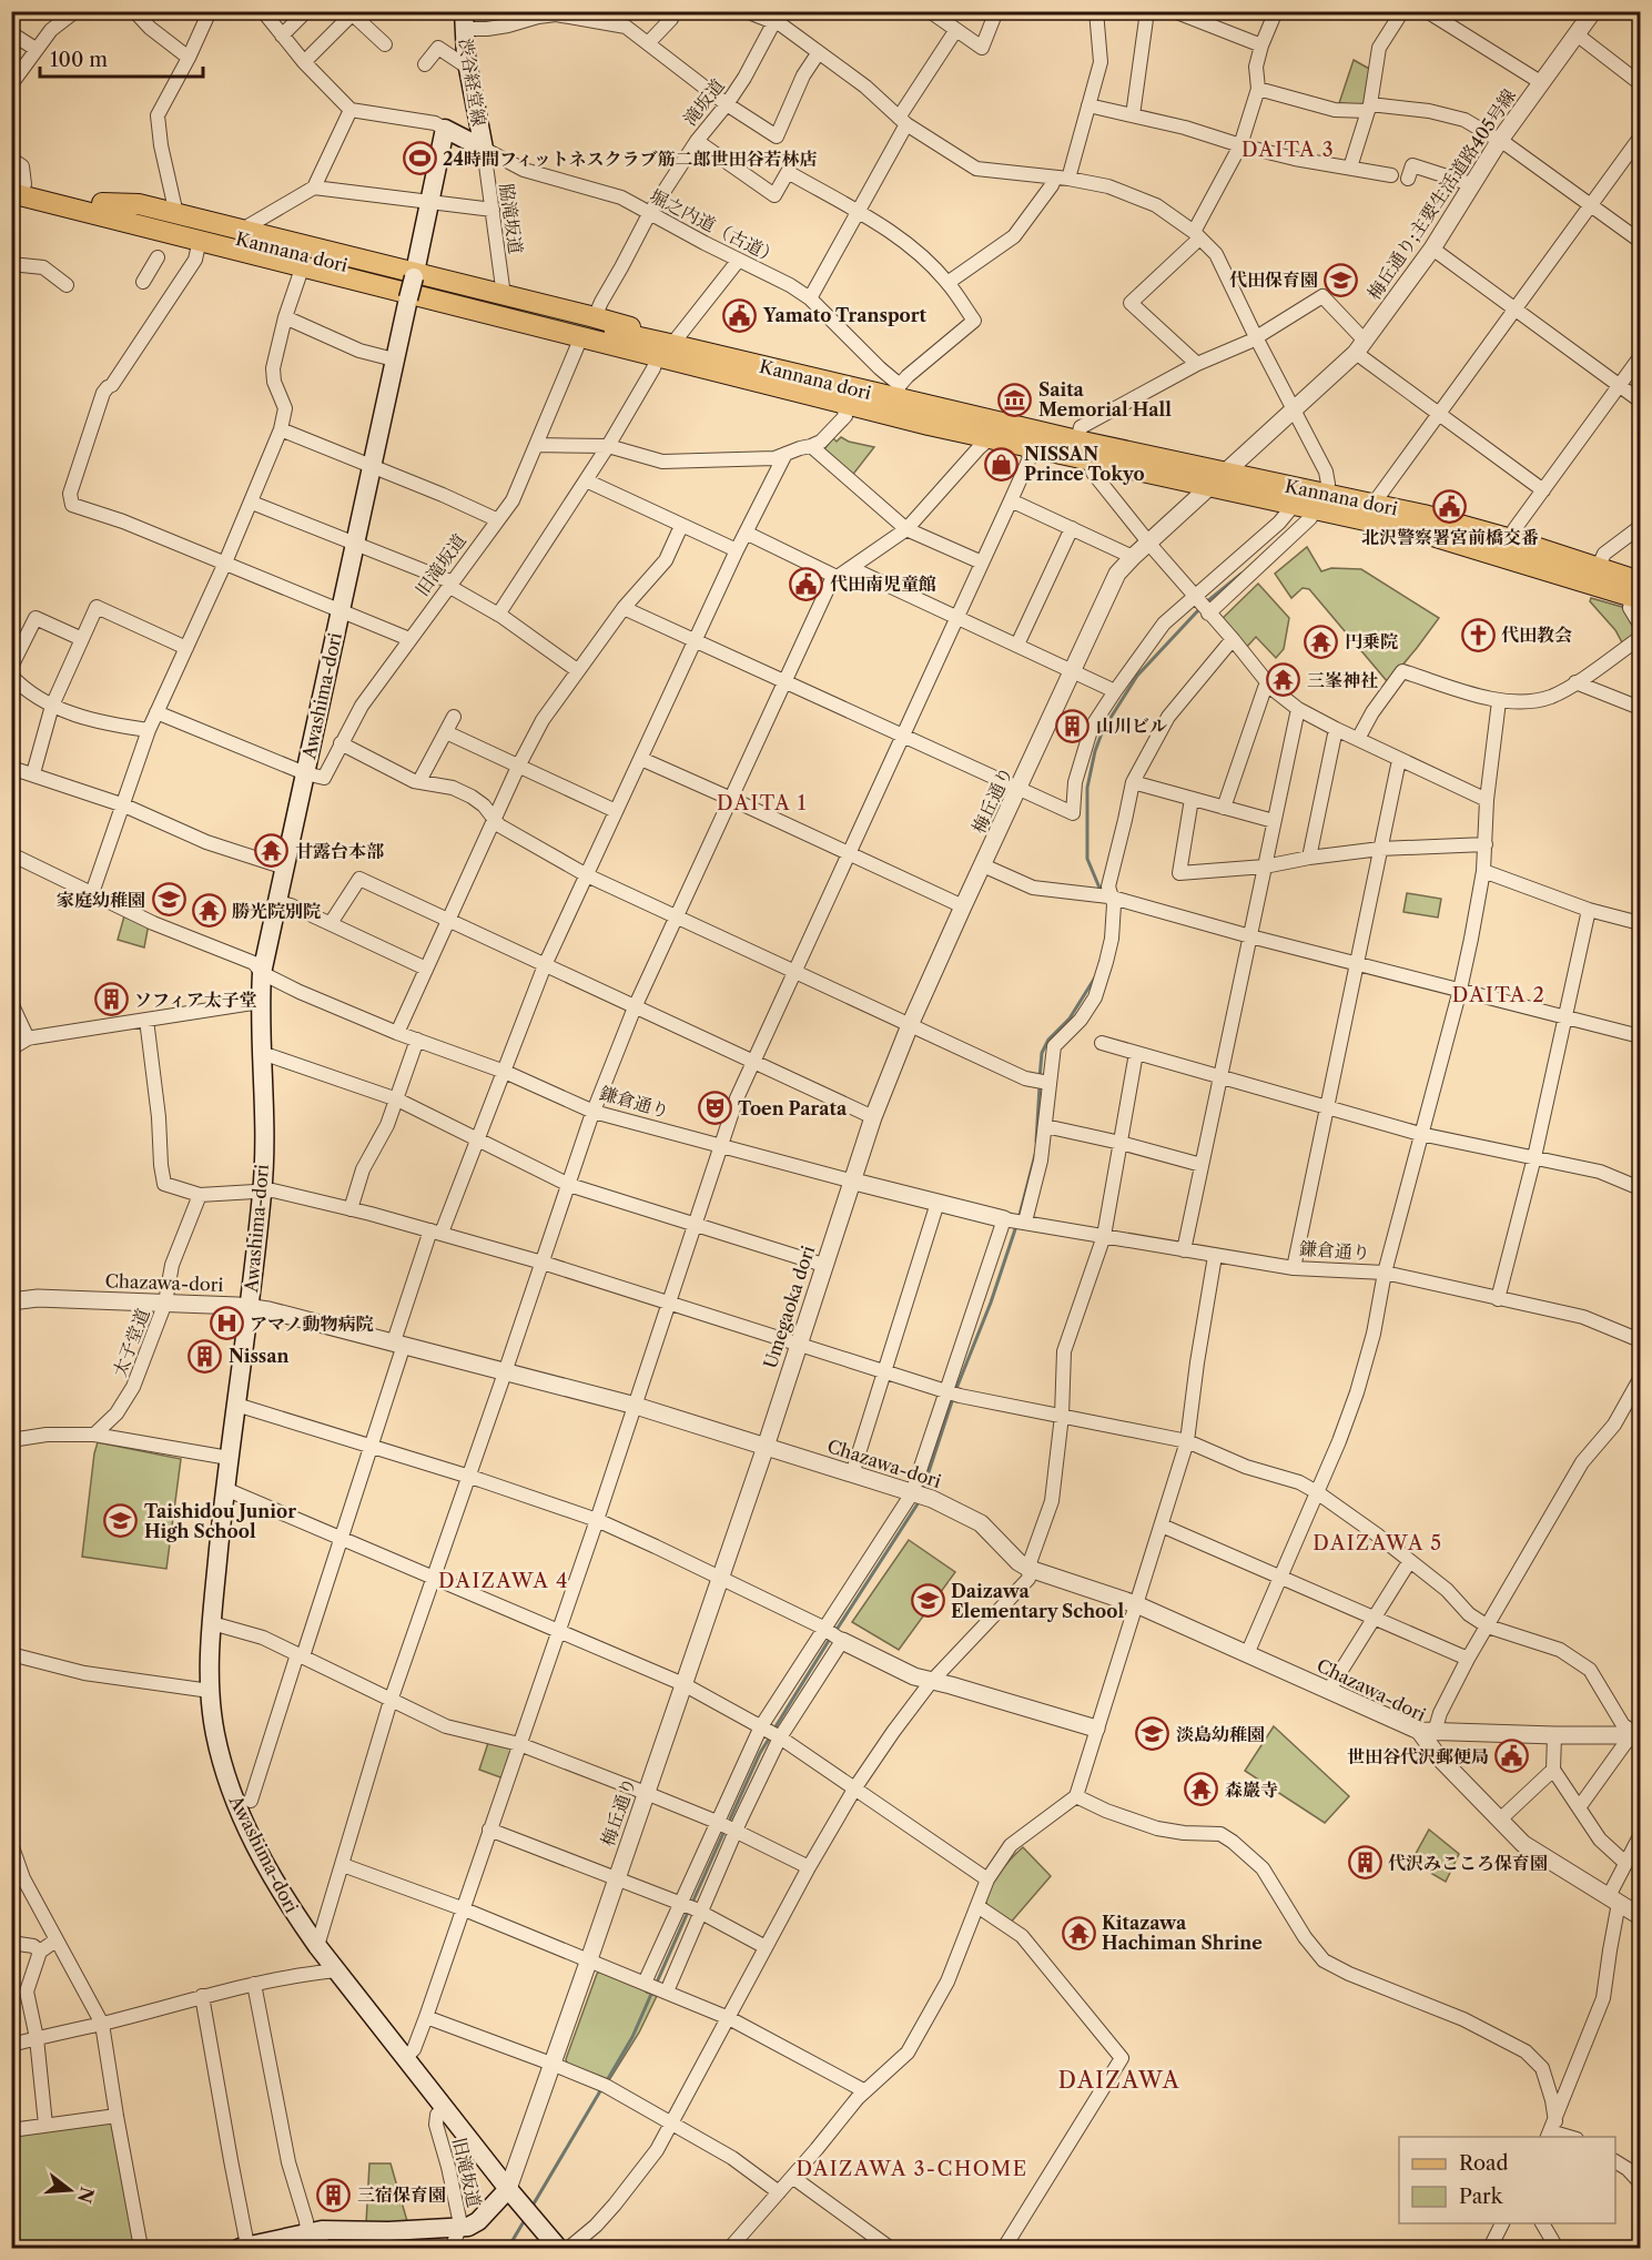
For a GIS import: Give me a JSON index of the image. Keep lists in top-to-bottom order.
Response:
{
  "streets": {
    "main road": ["渋谷経堂線", "Kannana dori", "Awashima-dori"],
    "street": [
      "滝坂道",
      "梅丘通り;主要生活道路405号線",
      "脇滝坂道",
      "堀之内道（古道）",
      "旧滝坂道",
      "梅丘通り",
      "鎌倉通り",
      "Chazawa-dori",
      "Umegaoka dori",
      "太子堂道"
    ]
  },
  "crossings": [
    ["渋谷経堂線", "脇滝坂道"],
    ["渋谷経堂線", "堀之内道（古道）"],
    ["渋谷経堂線", "Awashima-dori"],
    ["滝坂道", "堀之内道（古道）"],
    ["梅丘通り;主要生活道路405号線", "Kannana dori"],
    ["梅丘通り;主要生活道路405号線", "梅丘通り"],
    ["脇滝坂道", "堀之内道（古道）"],
    ["堀之内道（古道）", "Kannana dori"],
    ["Kannana dori", "梅丘通り"],
    ["旧滝坂道", "Awashima-dori"],
    ["Awashima-dori", "梅丘通り"],
    ["Awashima-dori", "鎌倉通り"],
    ["Awashima-dori", "Chazawa-dori"],
    ["梅丘通り", "鎌倉通り"],
    ["梅丘通り", "Chazawa-dori"],
    ["梅丘通り", "Umegaoka dori"],
    ["鎌倉通り", "Umegaoka dori"],
    ["Chazawa-dori", "Umegaoka dori"],
    ["Chazawa-dori", "太子堂道"]
  ],
  "districts": [
    "DAITA 3",
    "DAITA 1",
    "DAITA 2",
    "DAIZAWA 5",
    "DAIZAWA 4",
    "DAIZAWA",
    "DAIZAWA 3-CHOME"
  ],
  "places": {
    "sports": ["24時間フィットネスクラブ筋二郎世田谷若林店"],
    "school or university": [
      "代田保育園",
      "家庭幼稚園",
      "Taishidou Junior High School",
      "Daizawa Elementary School",
      "淡島幼稚園"
    ],
    "public building": [
      "Yamato Transport",
      "北沢警察署宮前橋交番",
      "代田南児童館",
      "世田谷代沢郵便局"
    ],
    "museum": ["Saita Memorial Hall"],
    "shop": ["NISSAN Prince Tokyo"],
    "church": ["代田教会"],
    "temple": [
      "円乗院",
      "三峯神社",
      "甘露台本部",
      "勝光院別院",
      "森巖寺",
      "Kitazawa Hachiman Shrine"
    ],
    "building": [
      "山川ビル",
      "ソフィア太子堂",
      "Nissan",
      "代沢みこころ保育園",
      "三宿保育園"
    ],
    "theatre": ["Toen Parata"],
    "hospital": ["アマノ動物病院"]
  },
  "legend": ["Road", "Park"],
  "scale_bar": "100 m",
  "north": "right"
}
